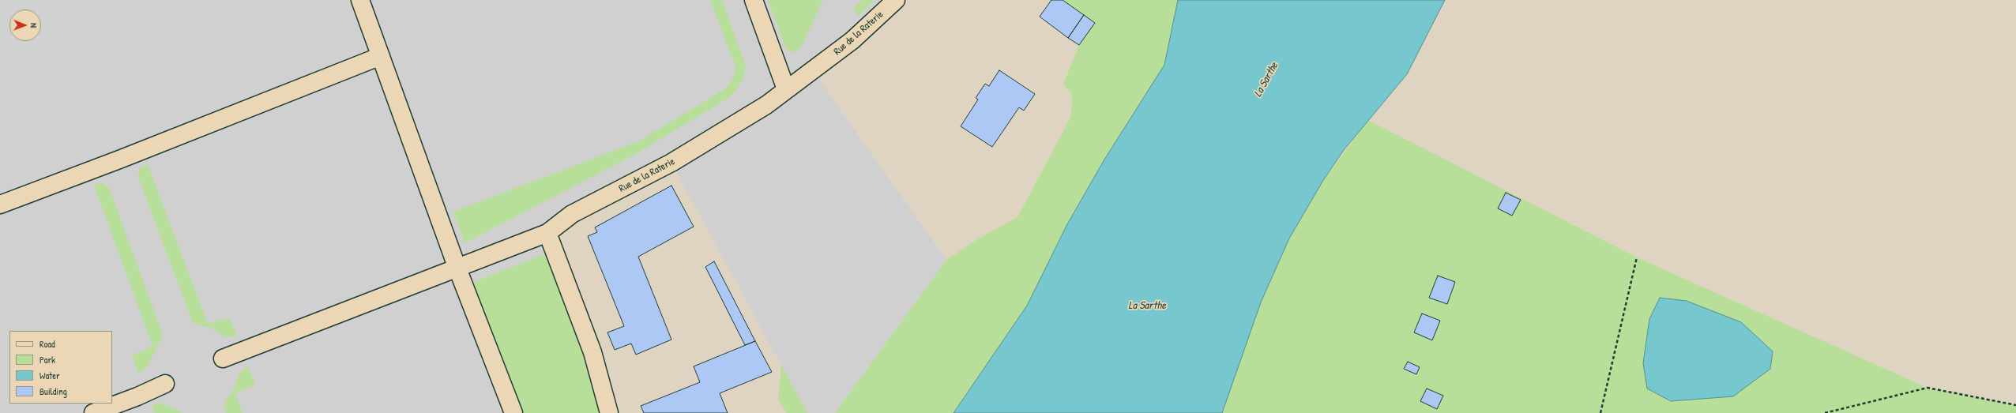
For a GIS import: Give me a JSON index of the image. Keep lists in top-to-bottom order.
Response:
{
  "streets": {
    "street": ["Rue de la Raterie"]
  },
  "water": ["La Sarthe"],
  "legend": [
    "Road",
    "Park",
    "Water",
    "Building"
  ],
  "north": "right"
}
